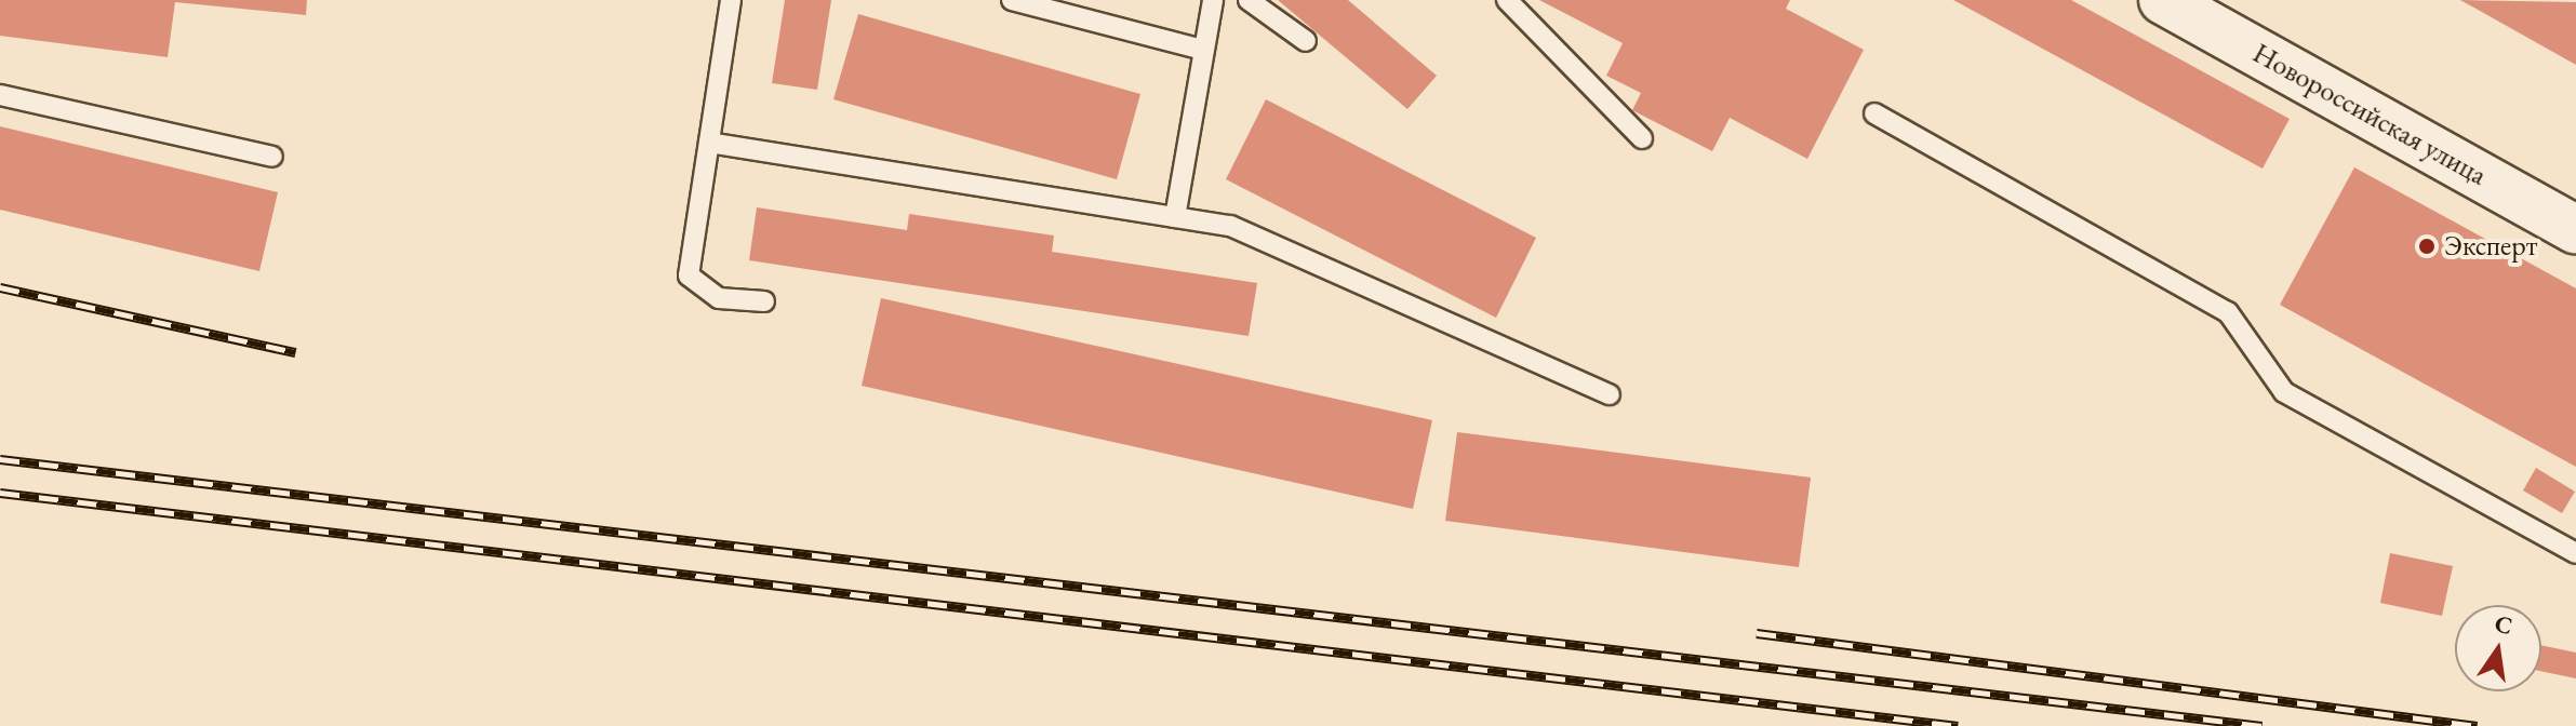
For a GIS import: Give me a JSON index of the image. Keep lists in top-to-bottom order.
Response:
{
  "streets": {
    "main road": ["Новороссийская улица"]
  },
  "places": ["Эксперт"],
  "north": "top"
}
